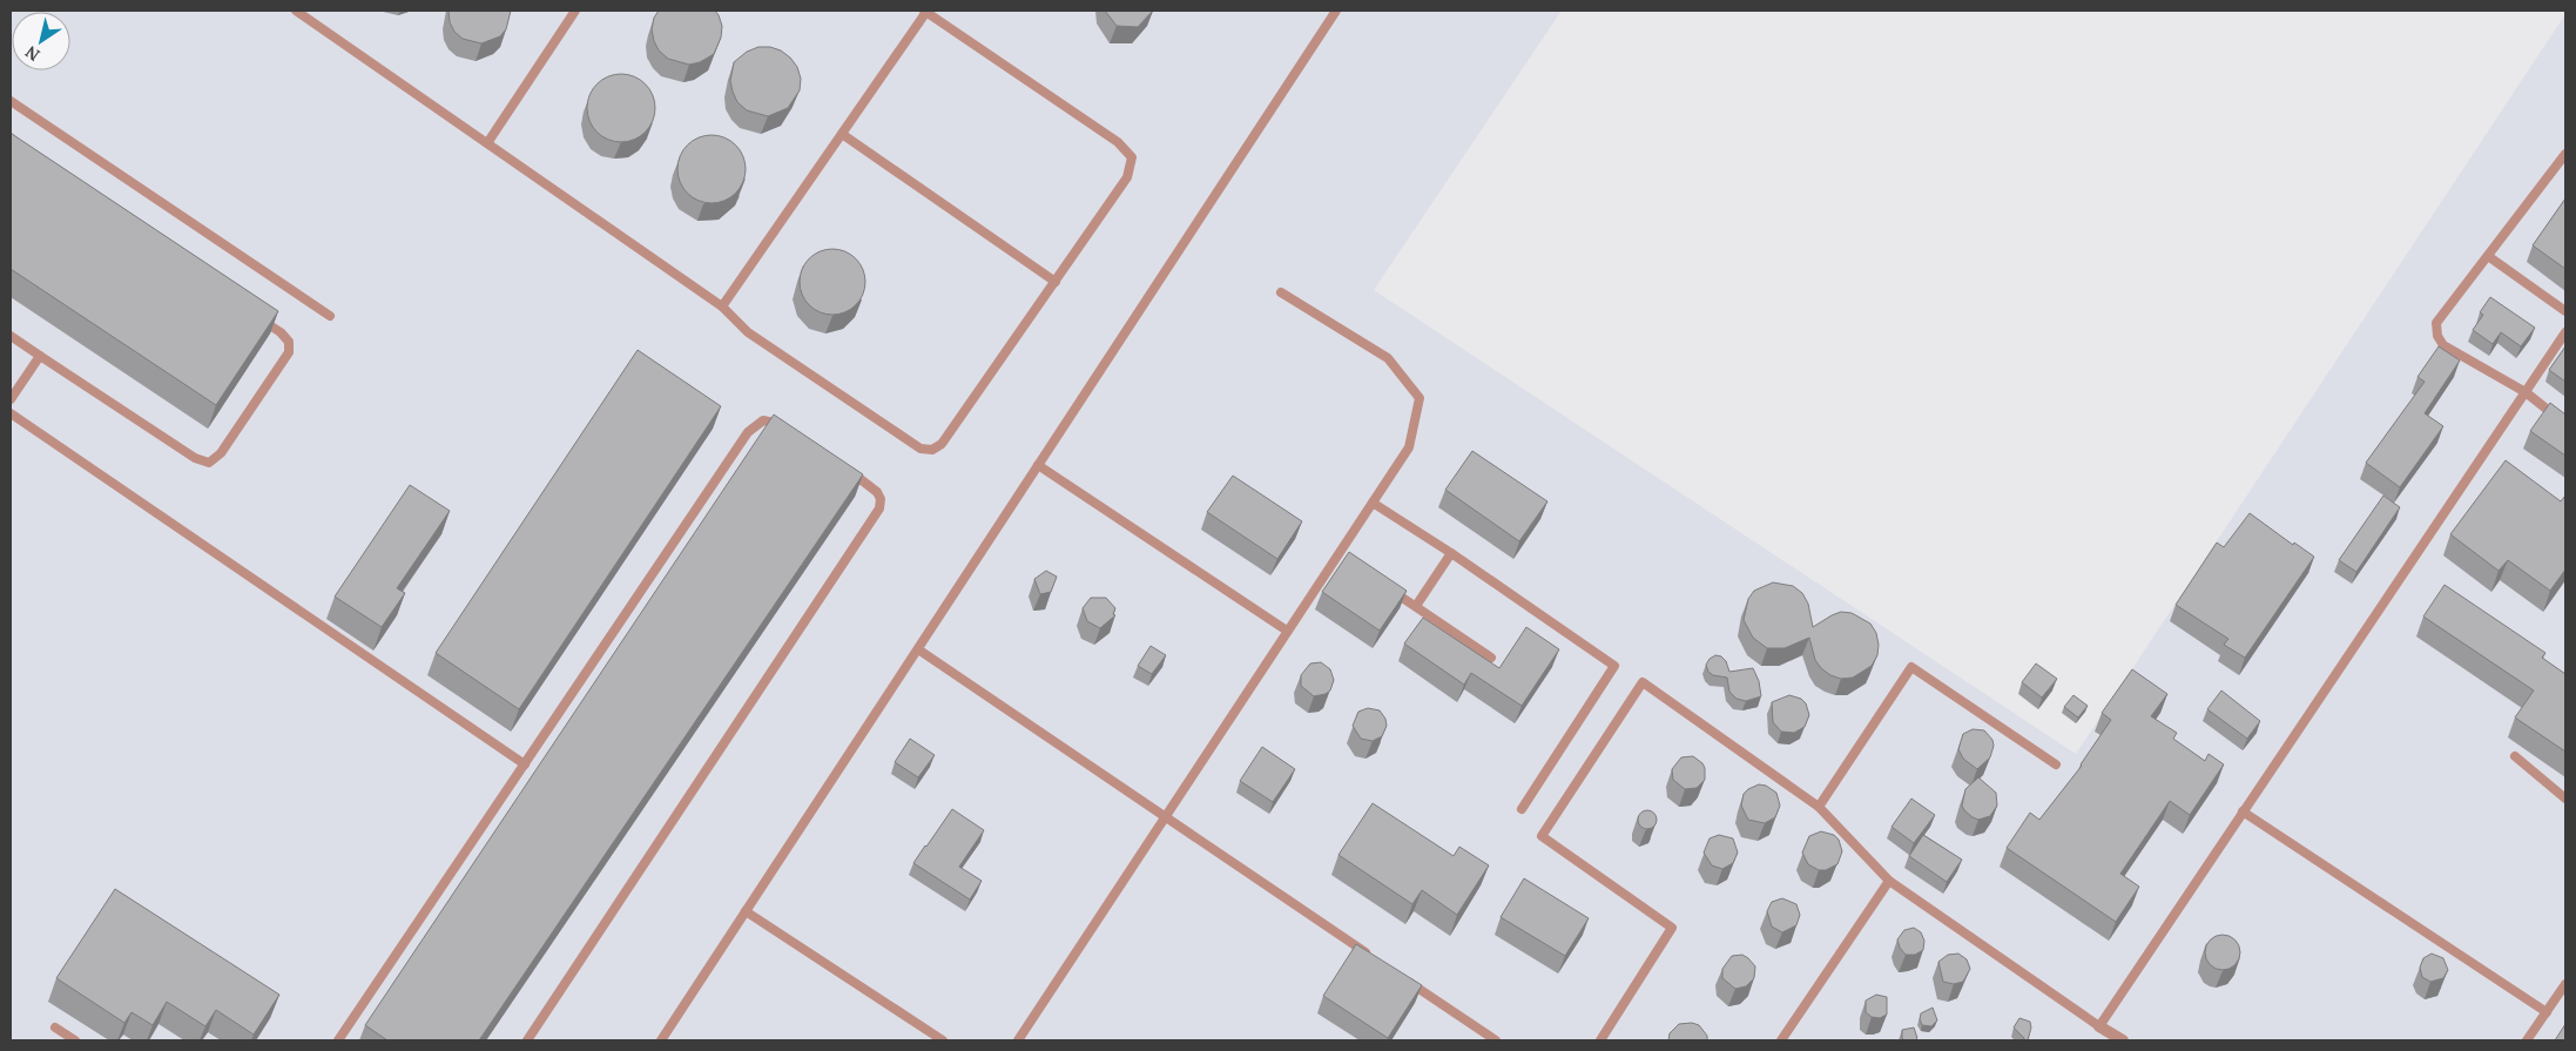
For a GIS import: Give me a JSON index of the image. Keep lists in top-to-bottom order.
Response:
{
  "north": "bottom left"
}
